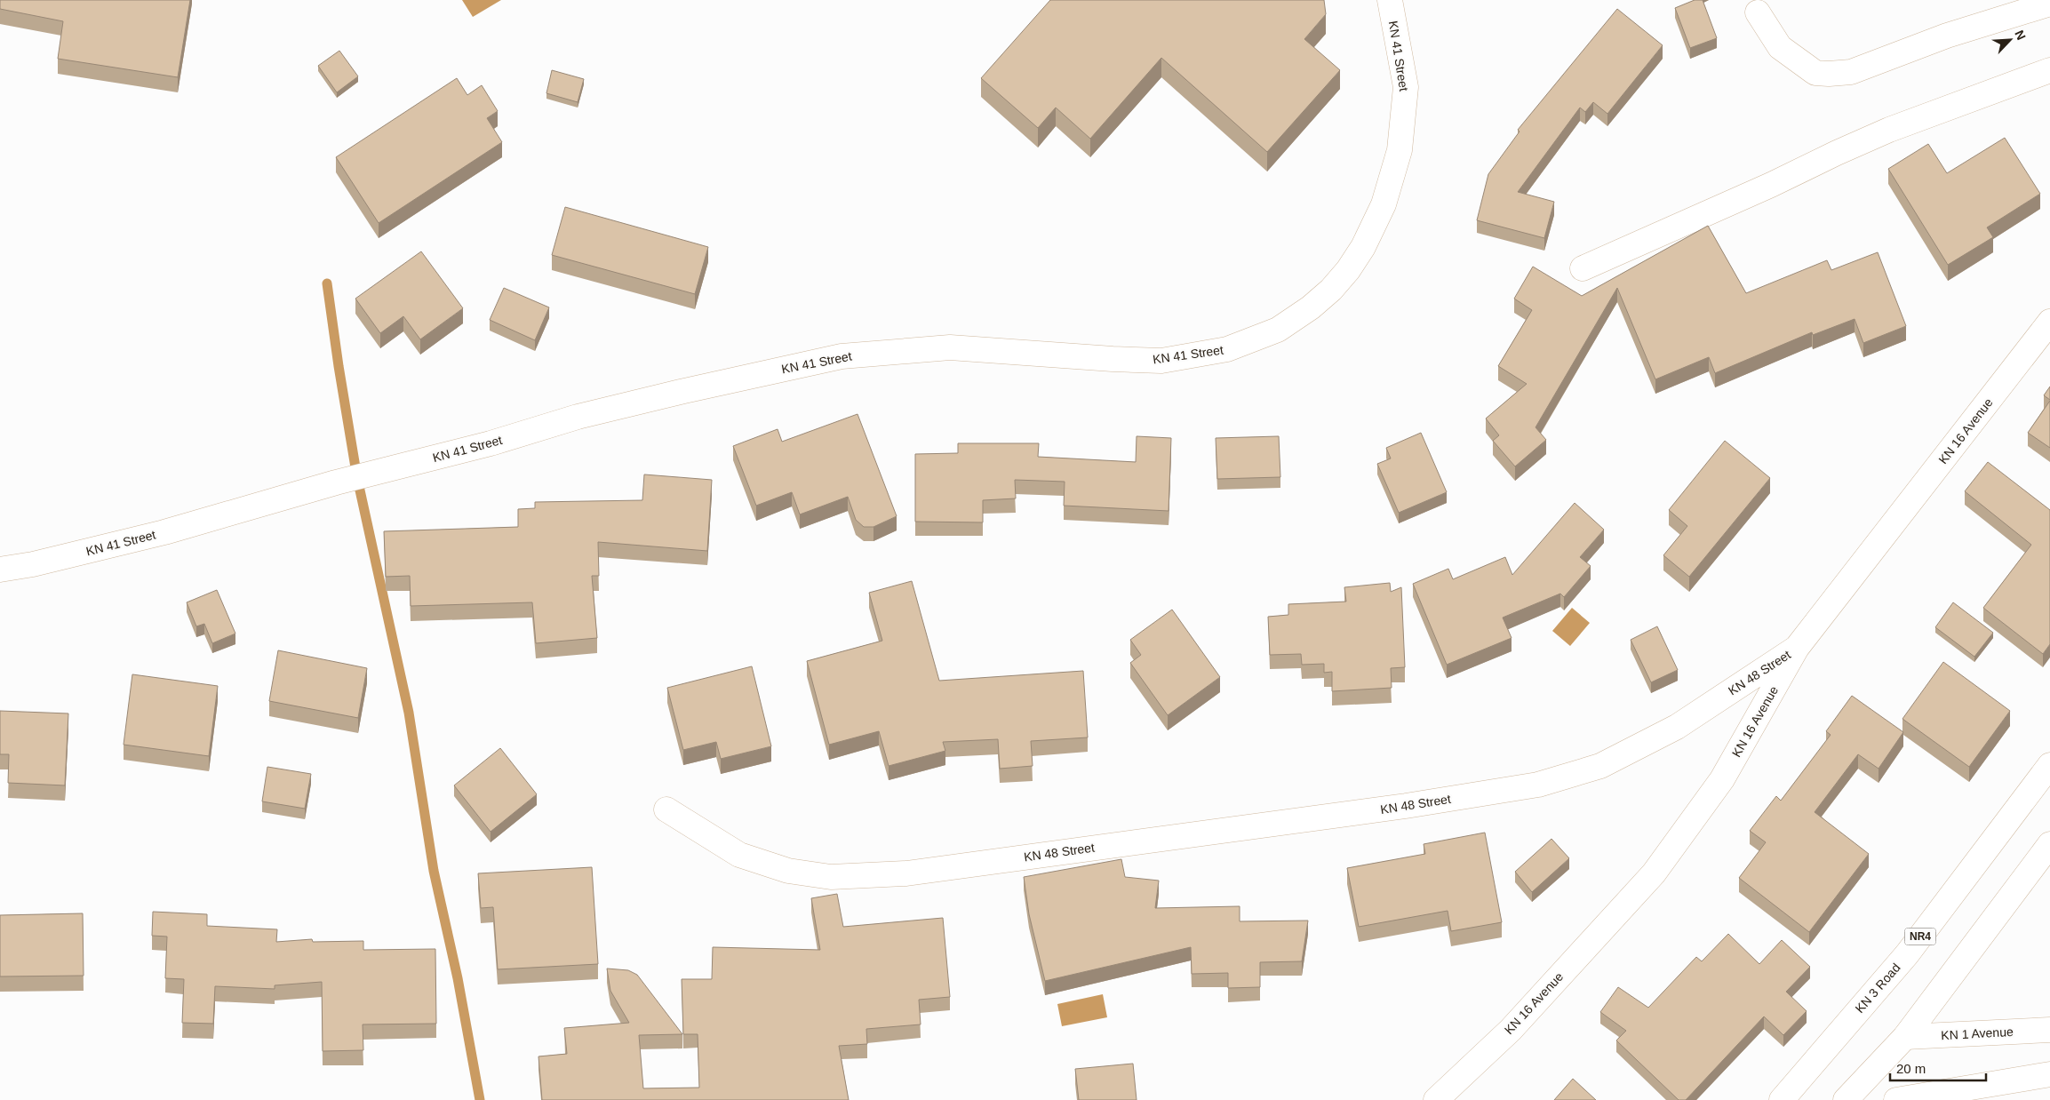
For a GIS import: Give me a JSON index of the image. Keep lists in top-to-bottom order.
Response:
{
  "streets": {
    "main road": [
      "KN 41 Street",
      "KN 16 Avenue",
      "KN 48 Street",
      "NR4",
      "KN 3 Road",
      "KN 1 Avenue"
    ]
  },
  "crossings": [
    ["KN 16 Avenue", "KN 48 Street"]
  ],
  "scale_bar": "20 m",
  "north": "top right"
}
